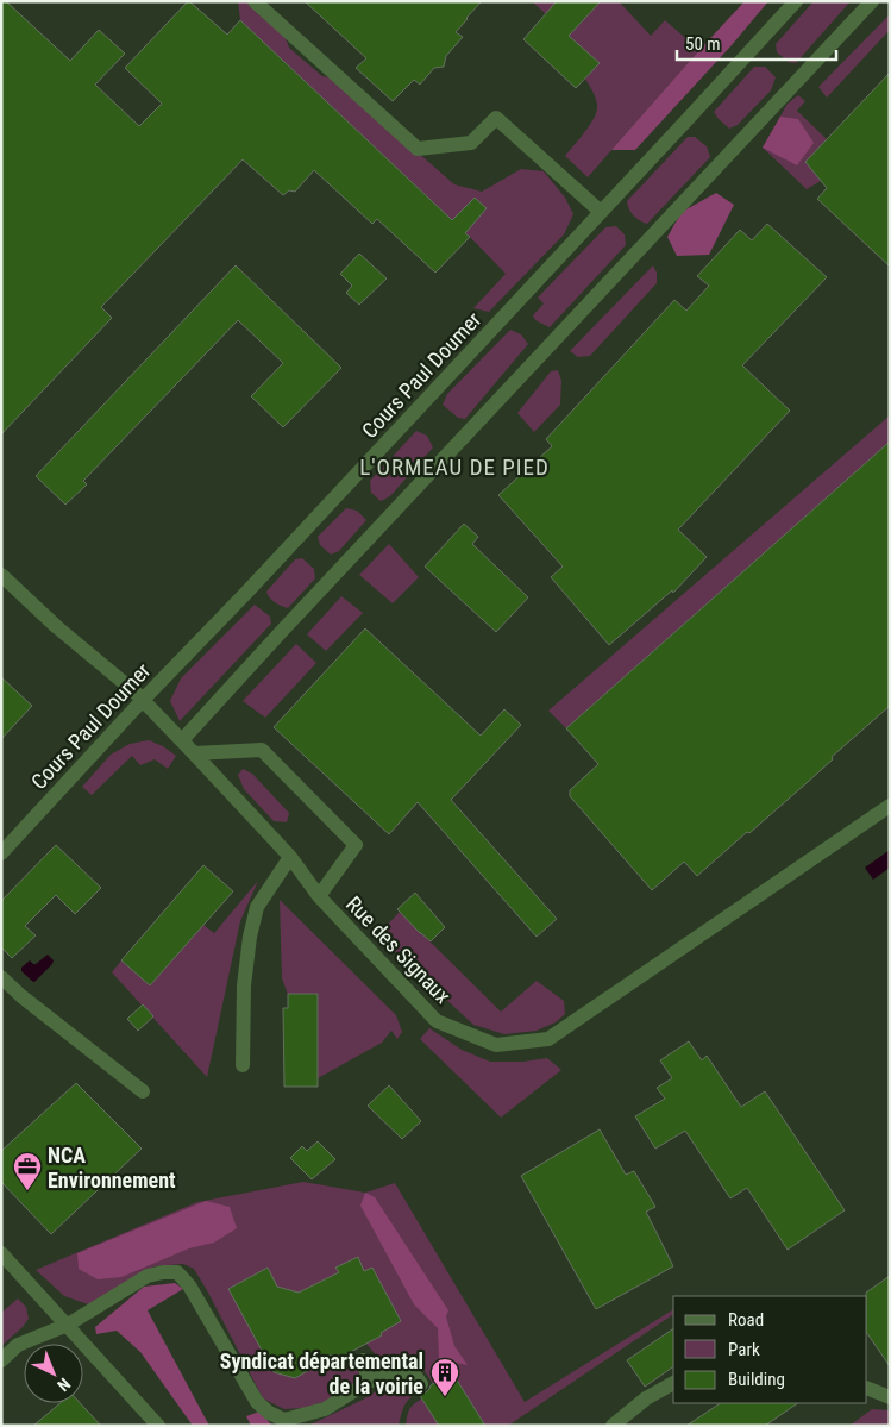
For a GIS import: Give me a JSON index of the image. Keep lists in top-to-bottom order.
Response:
{
  "streets": {
    "street": ["Cours Paul Doumer", "Rue des Signaux"]
  },
  "crossings": [
    ["Cours Paul Doumer", "Rue des Signaux"]
  ],
  "districts": ["L'ORMEAU DE PIED"],
  "places": {
    "office": ["NCA Environnement"],
    "building": ["Syndicat départemental de la voirie"]
  },
  "legend": ["Road", "Park", "Building"],
  "scale_bar": "50 m",
  "north": "bottom right"
}
